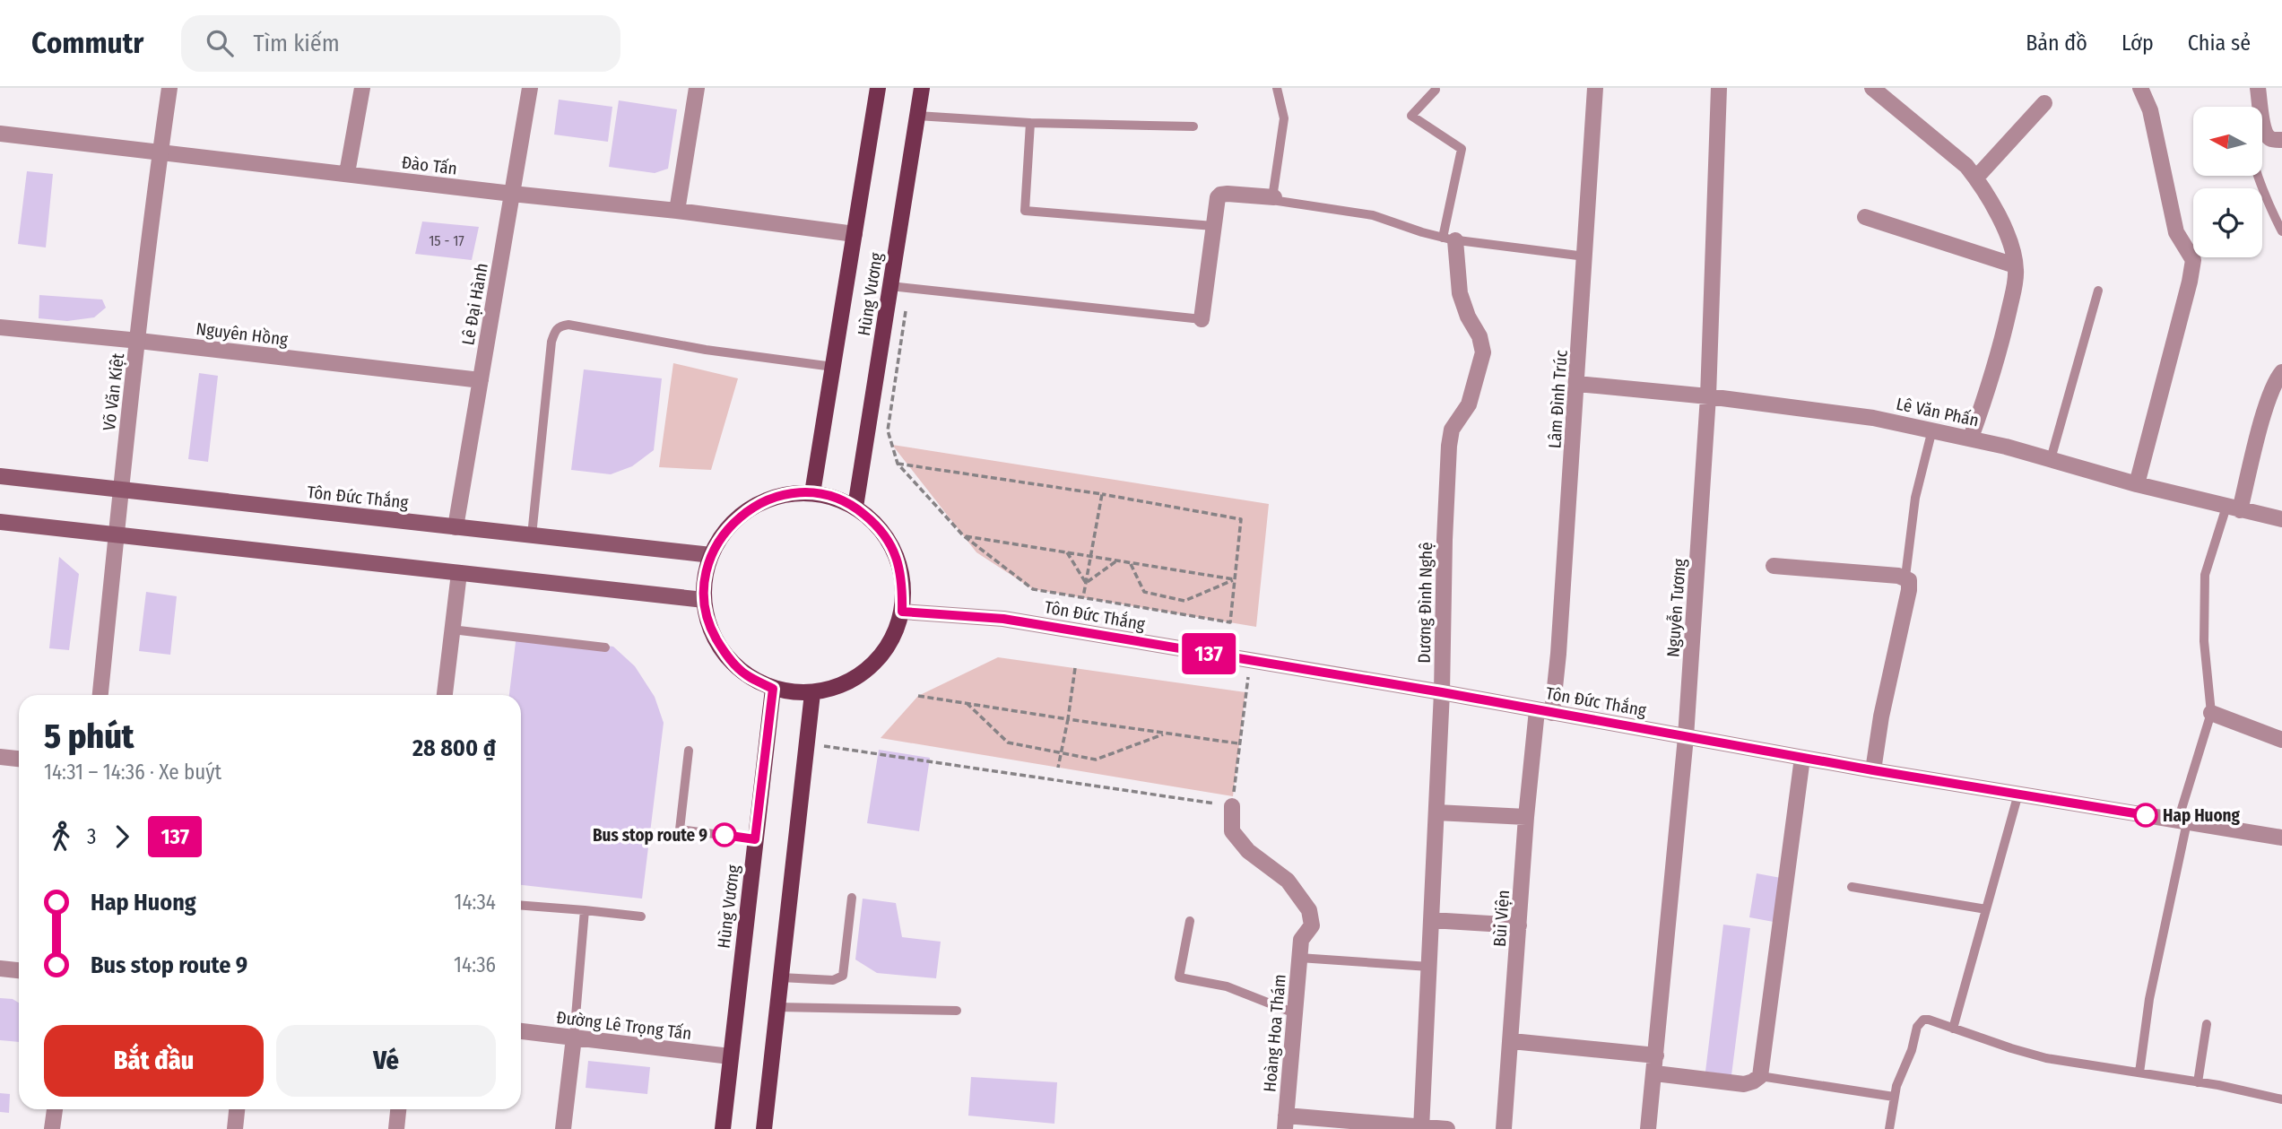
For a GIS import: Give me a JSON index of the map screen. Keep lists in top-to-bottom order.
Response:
{
  "streets": {
    "main road": ["Hùng Vương", "Tôn Đức Thắng"],
    "street": [
      "Đào Tấn",
      "Lê Đại Hành",
      "Nguyên Hồng",
      "Võ Văn Kiệt",
      "Lâm Đình Trúc",
      "Lê Văn Phấn",
      "Dương Đình Nghệ",
      "Nguyễn Tương",
      "Bùi Viện",
      "Đường Lê Trọng Tấn",
      "Hoàng Hoa Thám"
    ]
  },
  "crossings": [
    ["Đào Tấn", "Hùng Vương"],
    ["Đào Tấn", "Lê Đại Hành"],
    ["Đào Tấn", "Võ Văn Kiệt"],
    ["Hùng Vương", "Tôn Đức Thắng"],
    ["Hùng Vương", "Đường Lê Trọng Tấn"],
    ["Lê Đại Hành", "Nguyên Hồng"],
    ["Lê Đại Hành", "Tôn Đức Thắng"],
    ["Nguyên Hồng", "Võ Văn Kiệt"],
    ["Võ Văn Kiệt", "Tôn Đức Thắng"],
    ["Lâm Đình Trúc", "Lê Văn Phấn"],
    ["Lâm Đình Trúc", "Tôn Đức Thắng"],
    ["Lâm Đình Trúc", "Bùi Viện"],
    ["Lê Văn Phấn", "Nguyễn Tương"],
    ["Tôn Đức Thắng", "Dương Đình Nghệ"],
    ["Tôn Đức Thắng", "Nguyễn Tương"],
    ["Tôn Đức Thắng", "Bùi Viện"]
  ],
  "places": ["Hap Huong", "Bus stop route 9"],
  "lines": ["bus line 137"],
  "house_numbers": ["15 - 17"],
  "north": "left",
  "page": {
    "header": "Commutr",
    "search": "Tìm kiếm",
    "nav": ["Bản đồ", "Lớp", "Chia sẻ"],
    "on_map": "137",
    "heading": ["5 phút", "14:31 – 14:36 · Xe buýt", "28 800 ₫"],
    "legs": ["3", "137"],
    "list": [
      {
        "name": "Hap Huong",
        "value": "14:34"
      },
      {
        "name": "Bus stop route 9",
        "value": "14:36"
      }
    ],
    "buttons": ["Bắt đầu", "Vé"]
  }
}
